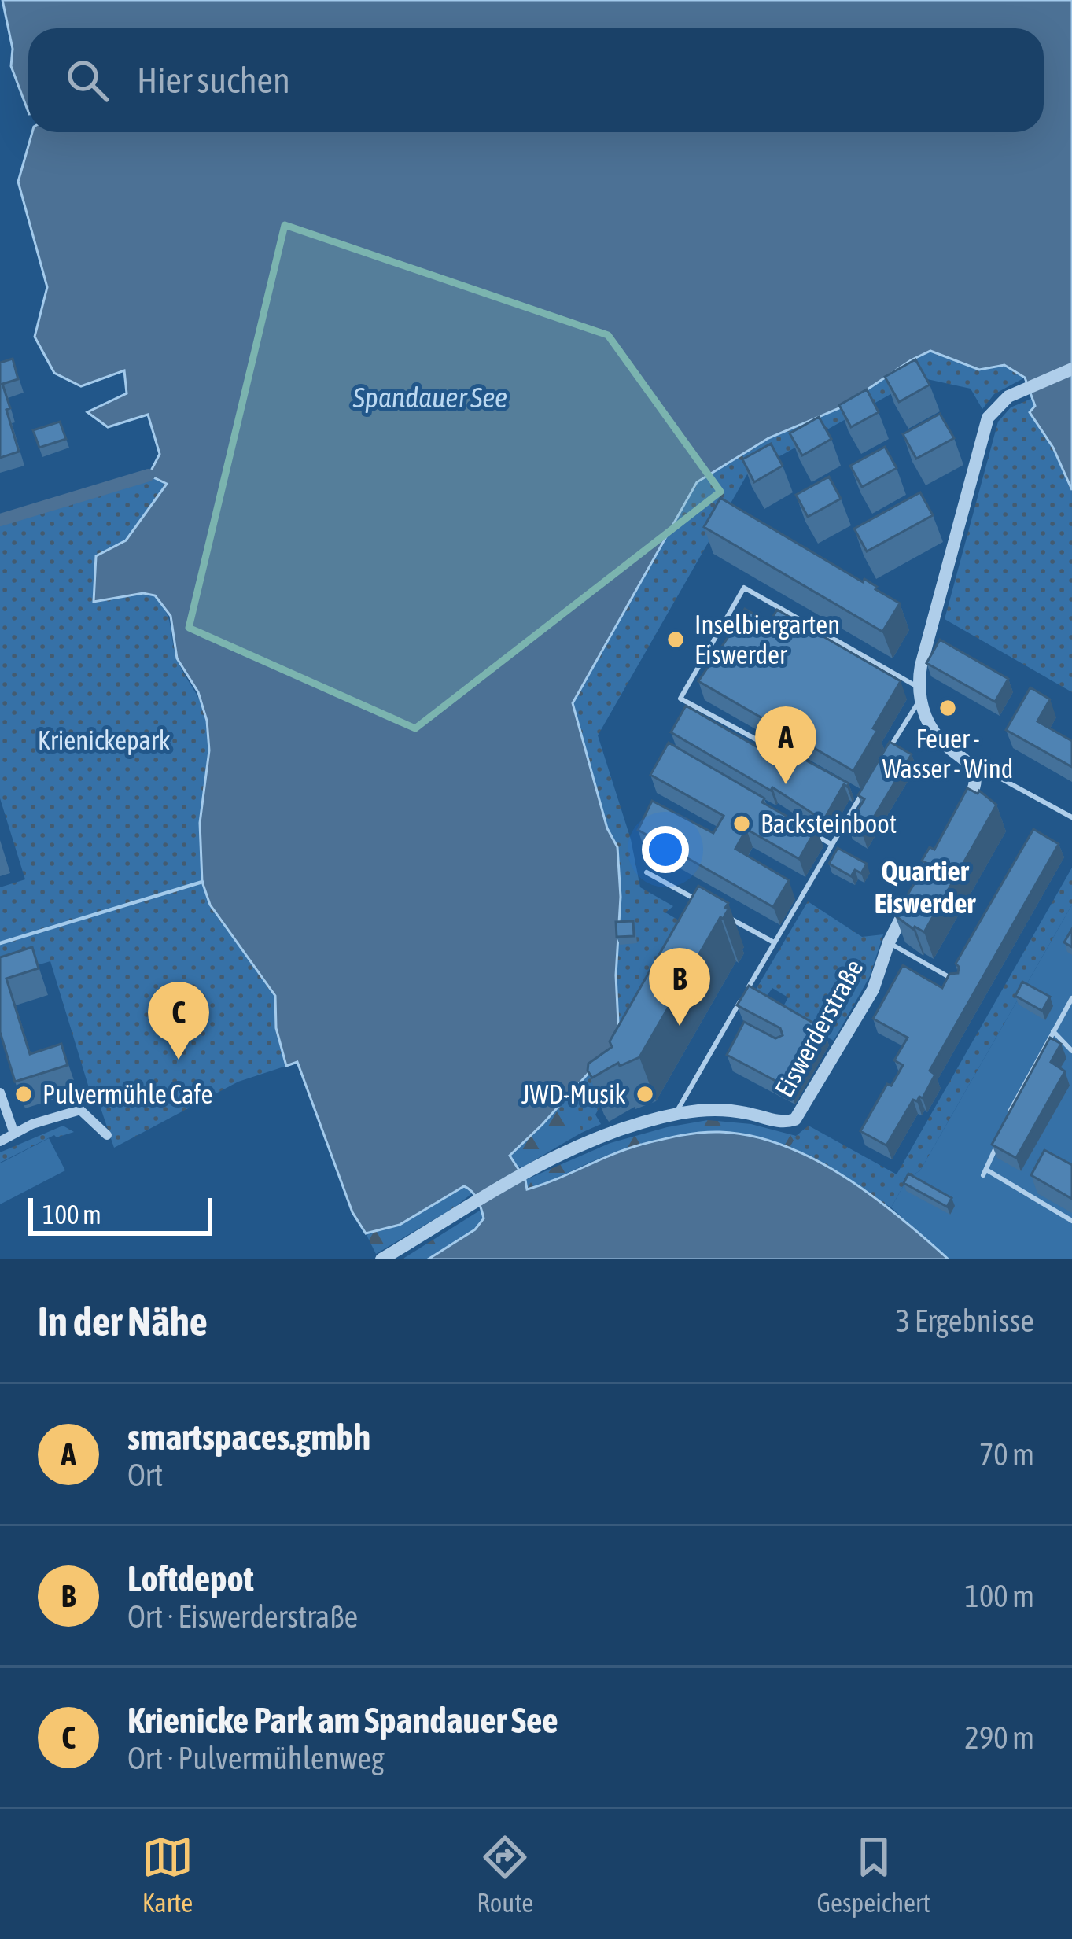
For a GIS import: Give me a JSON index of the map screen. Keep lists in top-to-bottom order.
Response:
{
  "streets": {
    "street": ["Eiswerderstraße"]
  },
  "districts": ["Quartier Eiswerder"],
  "water": ["Spandauer See"],
  "parks": ["Krienickepark"],
  "places": [
    "Inselbiergarten Eiswerder",
    "Feuer - Wasser - Wind",
    "Backsteinboot",
    "Pulvermühle Cafe",
    "JWD-Musik"
  ],
  "scale_bar": "100 m",
  "page": {
    "search": "Hier suchen",
    "pins": ["A", "B", "C"],
    "scale": "100 m",
    "heading": ["In der Nähe", "3 Ergebnisse"],
    "list": [
      {
        "mark": "A",
        "name": "smartspaces.gmbh",
        "note": "Ort",
        "value": "70 m"
      },
      {
        "mark": "B",
        "name": "Loftdepot",
        "note": "Ort · Eiswerderstraße",
        "value": "100 m"
      },
      {
        "mark": "C",
        "name": "Krienicke Park am Spandauer See",
        "note": "Ort · Pulvermühlenweg",
        "value": "290 m"
      }
    ],
    "nav": ["Karte", "Route", "Gespeichert"]
  }
}
